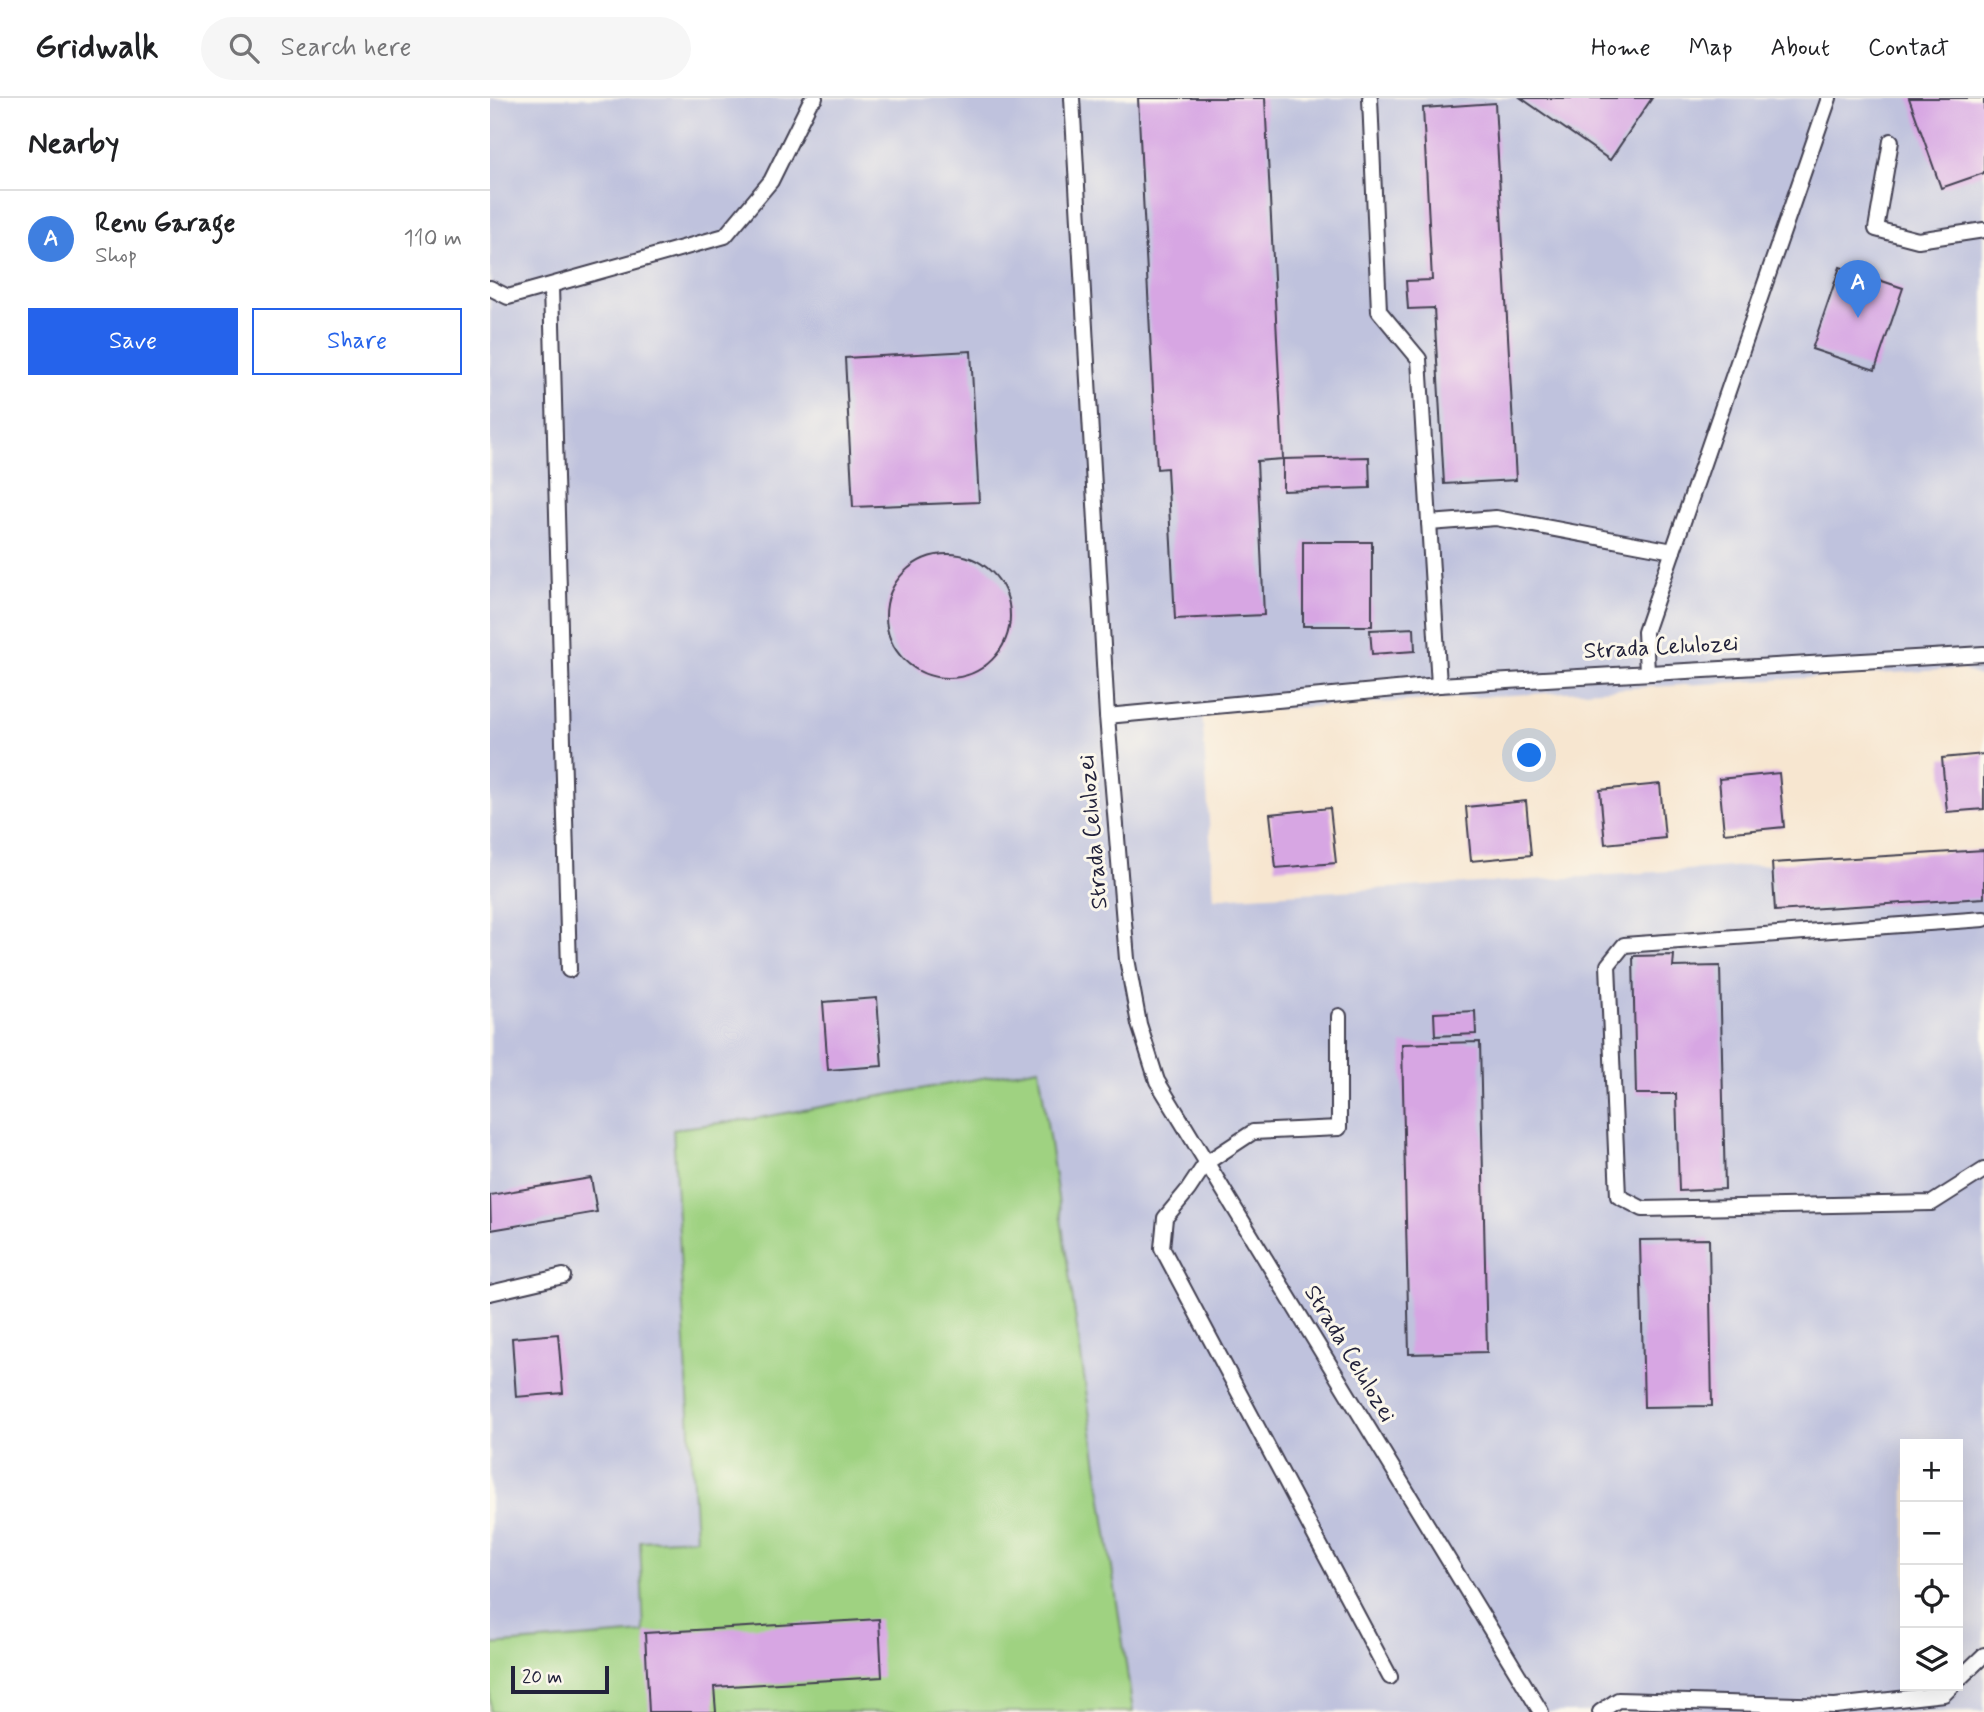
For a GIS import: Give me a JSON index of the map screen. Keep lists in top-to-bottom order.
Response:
{
  "streets": {
    "lane": ["Strada Celulozei"]
  },
  "scale_bar": "20 m",
  "page": {
    "header": "Gridwalk",
    "search": "Search here",
    "nav": [
      "Home",
      "Map",
      "About",
      "Contact"
    ],
    "heading": "Nearby",
    "list": [
      {
        "mark": "A",
        "name": "Renu Garage",
        "note": "Shop",
        "value": "110 m"
      }
    ],
    "pins": "A",
    "buttons": ["Save", "Share"],
    "map_buttons": ["+", "−"],
    "scale": "20 m"
  }
}
